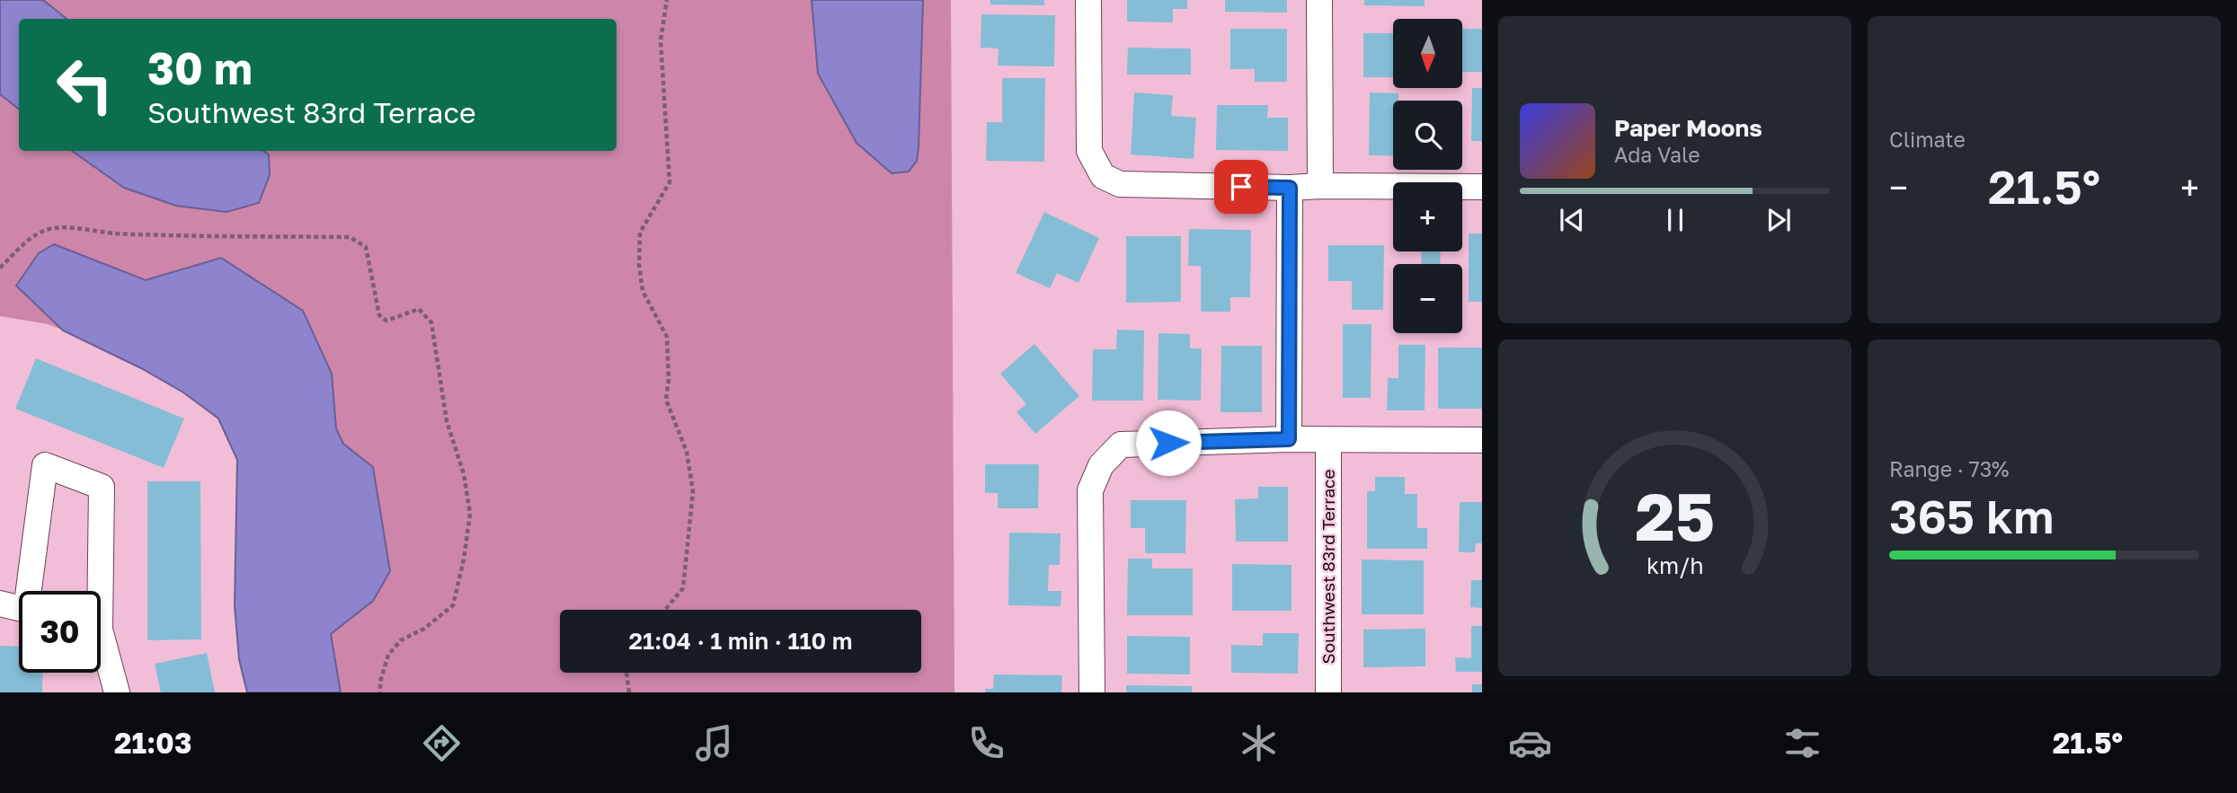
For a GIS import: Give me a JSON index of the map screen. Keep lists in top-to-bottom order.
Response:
{
  "streets": {
    "street": ["Southwest 83rd Terrace"]
  },
  "north": "bottom",
  "page": {
    "tile": [
      "Climate",
      ["Range · 73%", "365 km"]
    ],
    "map_buttons": ["+", "−"],
    "turn": ["30 m", "Southwest 83rd Terrace"],
    "song": ["Paper Moons", "Ada Vale"],
    "heat": ["−", "21.5°", "+"],
    "limit": "30",
    "trip": "21:04 · 1 min · 110 m",
    "tabs": ["21:03", "21.5°"],
    "gauge": ["25", "km/h"]
  }
}
